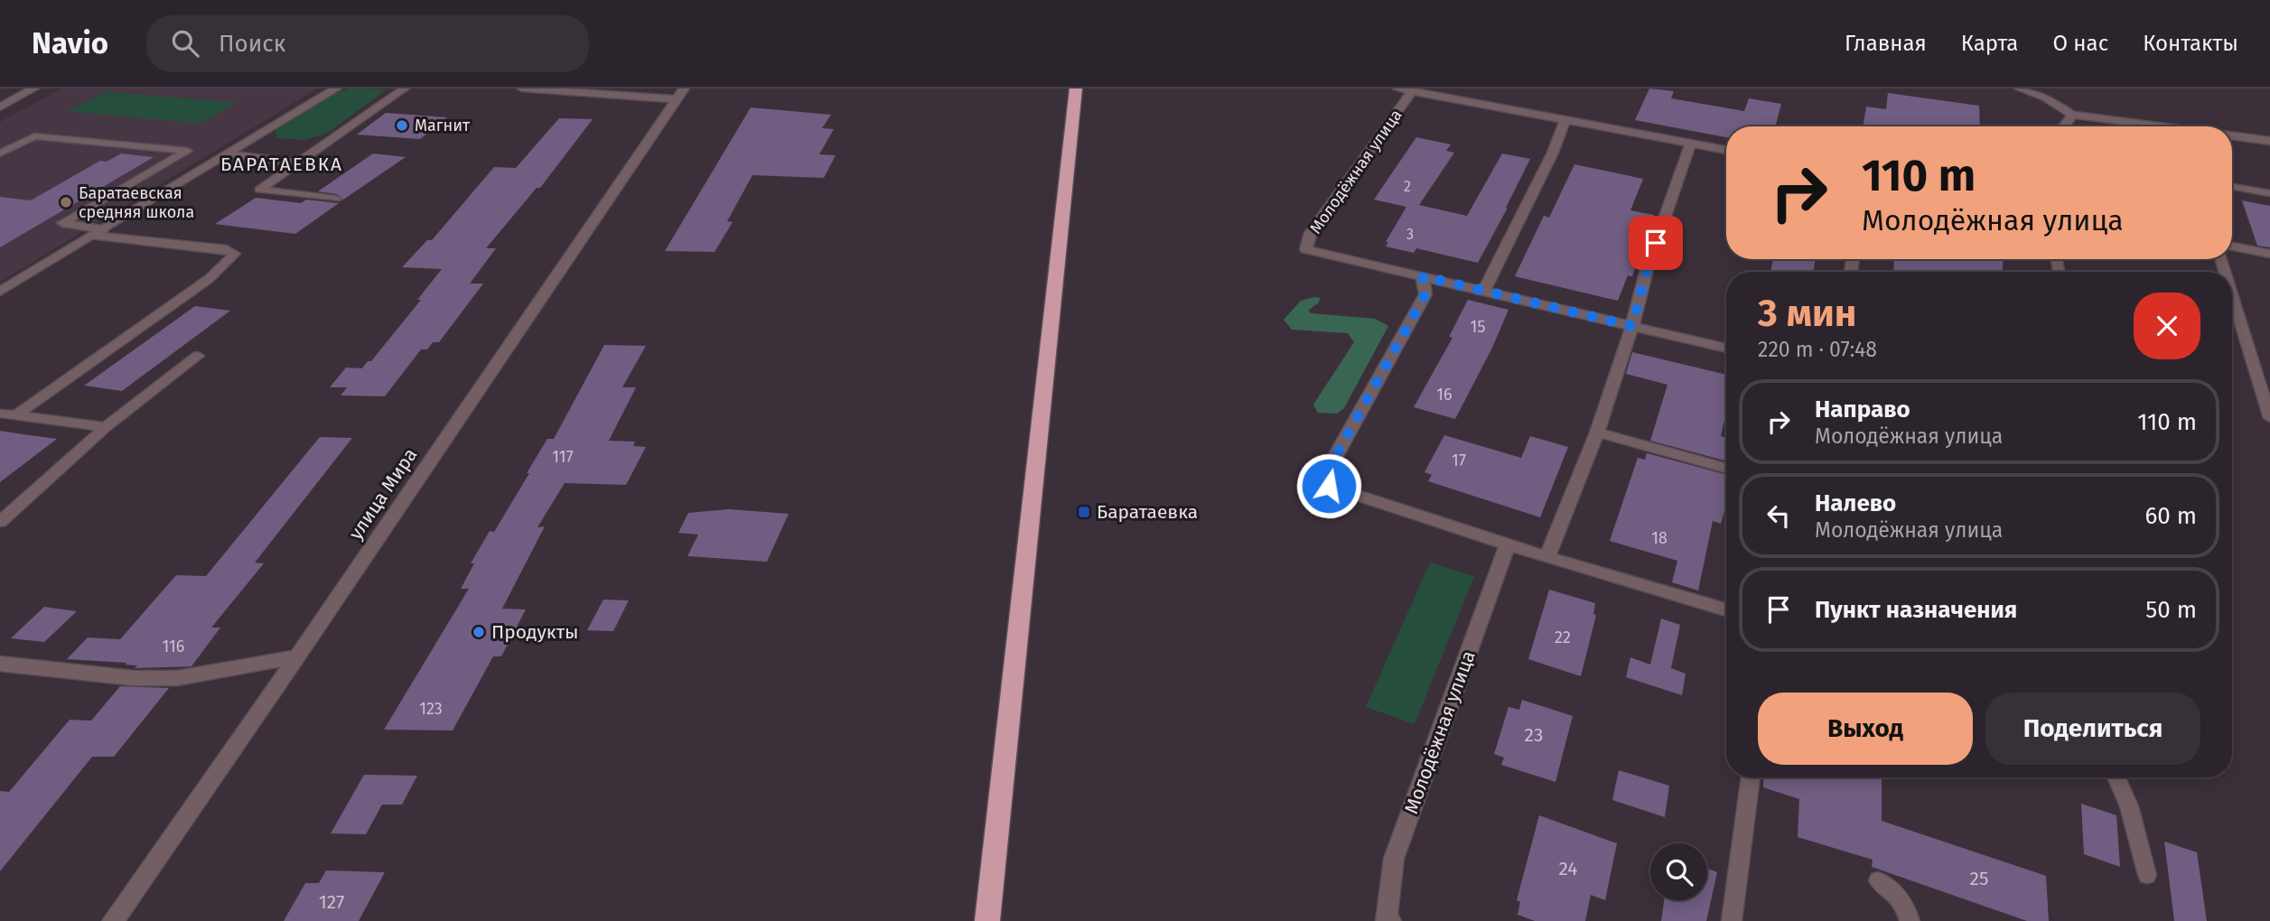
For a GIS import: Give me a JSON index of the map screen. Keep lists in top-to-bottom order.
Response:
{
  "streets": {
    "street": ["Молодёжная улица", "улица Мира"]
  },
  "districts": ["БАРАТАЕВКА"],
  "places": {
    "other": ["Магнит", "Баратаевская средняя школа", "Продукты"],
    "transit": ["Баратаевка"]
  },
  "house_numbers": [
    "2",
    "3",
    "15",
    "16",
    "117",
    "17",
    "18",
    "22",
    "116",
    "123",
    "23",
    "24",
    "25",
    "127"
  ],
  "page": {
    "header": "Navio",
    "search": "Поиск",
    "nav": [
      "Главная",
      "Карта",
      "О нас",
      "Контакты"
    ],
    "turn": ["110 m", "Молодёжная улица"],
    "heading": ["3 мин", "220 m · 07:48"],
    "list": [
      {
        "name": "Направо",
        "note": "Молодёжная улица",
        "value": "110 m"
      },
      {
        "name": "Налево",
        "note": "Молодёжная улица",
        "value": "60 m"
      },
      {
        "name": "Пункт назначения",
        "value": "50 m"
      }
    ],
    "buttons": ["Выход", "Поделиться"]
  }
}
